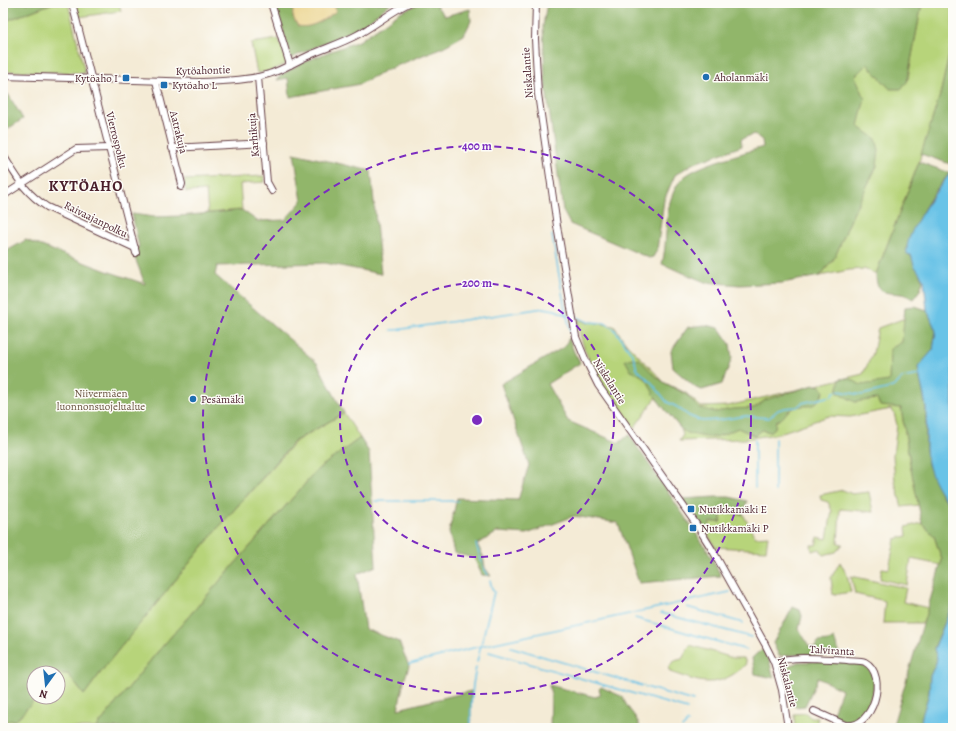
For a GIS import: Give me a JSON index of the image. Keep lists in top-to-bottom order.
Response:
{
  "streets": {
    "street": [
      "Kytöahontie",
      "Niskalantie",
      "Aatrakuja",
      "Karhikuja",
      "Vierrospolku",
      "Raivaajanpolku",
      "Talviranta"
    ]
  },
  "crossings": [
    ["Kytöahontie", "Aatrakuja"],
    ["Kytöahontie", "Karhikuja"],
    ["Kytöahontie", "Vierrospolku"],
    ["Niskalantie", "Talviranta"],
    ["Vierrospolku", "Raivaajanpolku"]
  ],
  "districts": ["KYTÖAHO"],
  "parks": ["Niivermäen luonnonsuojelualue"],
  "places": {
    "other": ["Aholanmäki", "Pesämäki"],
    "transit": [
      "Kytöaho I",
      "Kytöaho L",
      "Nutikkamäki E",
      "Nutikkamäki P"
    ]
  },
  "north": "bottom",
  "rings": ["400 m", "200 m"]
}
